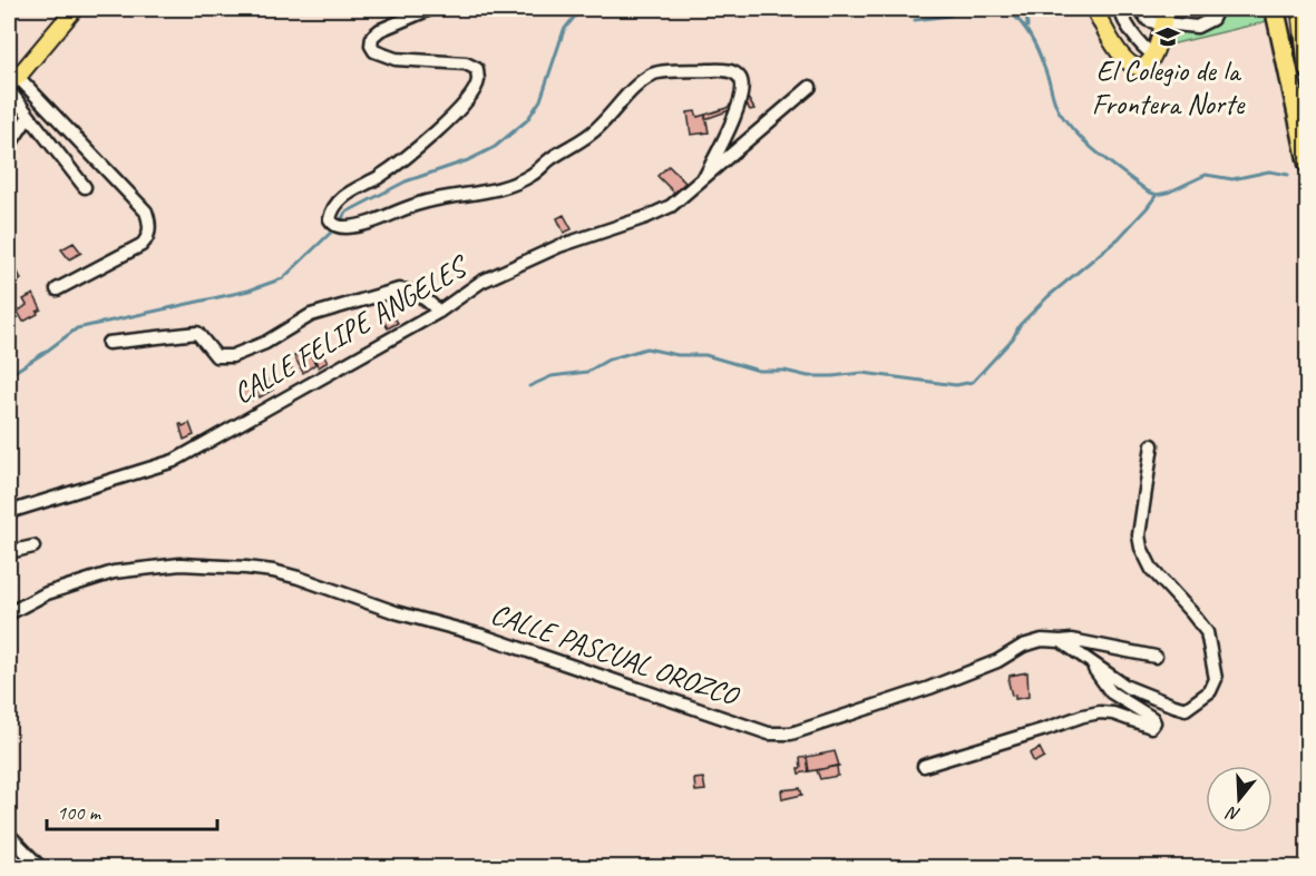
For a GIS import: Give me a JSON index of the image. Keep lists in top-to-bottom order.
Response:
{
  "streets": {
    "street": ["CALLE FELIPE ANGELES", "CALLE PASCUAL OROZCO"]
  },
  "places": {
    "school or university": ["El Colegio de la Frontera Norte"]
  },
  "scale_bar": "100 m",
  "north": "bottom"
}
